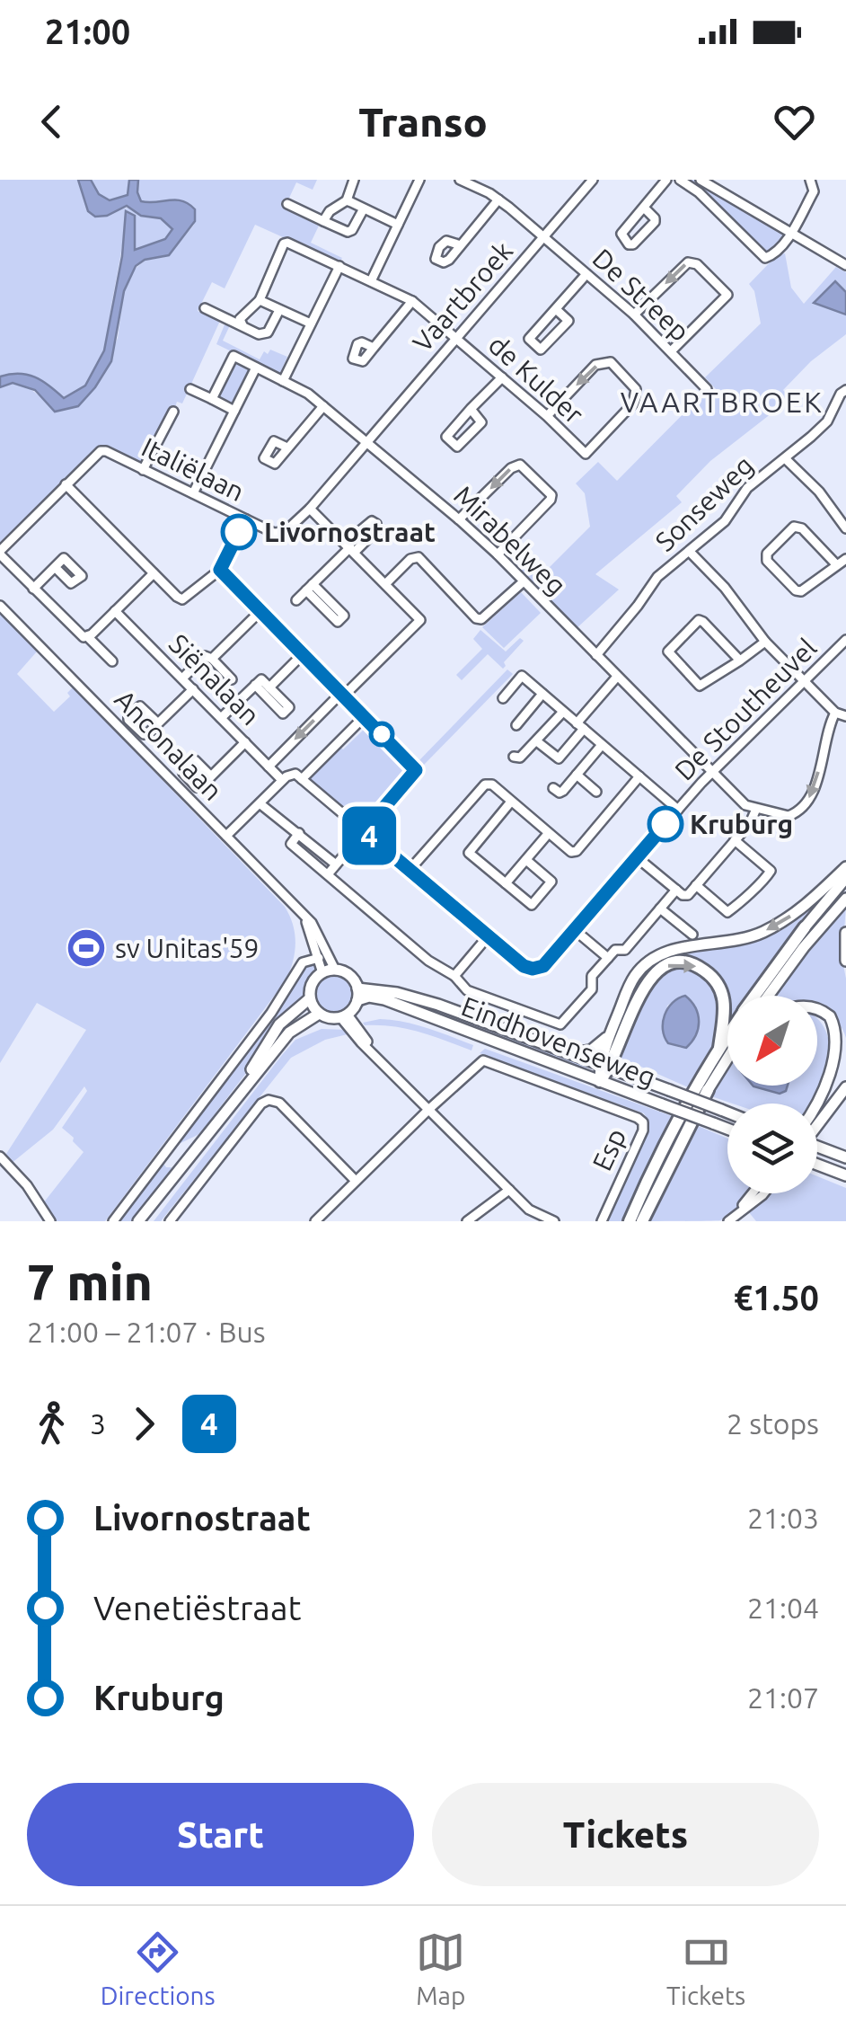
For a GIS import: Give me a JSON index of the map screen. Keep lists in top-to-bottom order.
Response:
{
  "streets": {
    "main road": ["Eindhovenseweg"],
    "street": [
      "De Streep",
      "Vaartbroek",
      "de Kulder",
      "Italiëlaan",
      "Sonseweg",
      "Mirabelweg",
      "Siënalaan",
      "De Stoutheuvel",
      "Anconalaan",
      "Esp"
    ]
  },
  "crossings": [
    ["De Streep", "Vaartbroek"],
    ["Vaartbroek", "de Kulder"],
    ["Vaartbroek", "Italiëlaan"],
    ["Vaartbroek", "Mirabelweg"],
    ["Italiëlaan", "Mirabelweg"],
    ["Sonseweg", "Mirabelweg"],
    ["Mirabelweg", "De Stoutheuvel"],
    ["Anconalaan", "Eindhovenseweg"]
  ],
  "districts": ["VAARTBROEK"],
  "places": {
    "other": ["Livornostraat", "Kruburg"],
    "sports": ["sv Unitas'59"]
  },
  "lines": ["bus line 4"],
  "north": "bottom left",
  "page": {
    "status": "21:00",
    "header": "Transo",
    "on_map": "4",
    "heading": ["7 min", "21:00 – 21:07 · Bus", "€1.50"],
    "legs": ["3", "4", "2 stops"],
    "list": [
      {
        "name": "Livornostraat",
        "value": "21:03"
      },
      {
        "name": "Venetiëstraat",
        "value": "21:04"
      },
      {
        "name": "Kruburg",
        "value": "21:07"
      }
    ],
    "buttons": ["Start", "Tickets"],
    "tabs": ["Directions", "Map", "Tickets"]
  }
}
